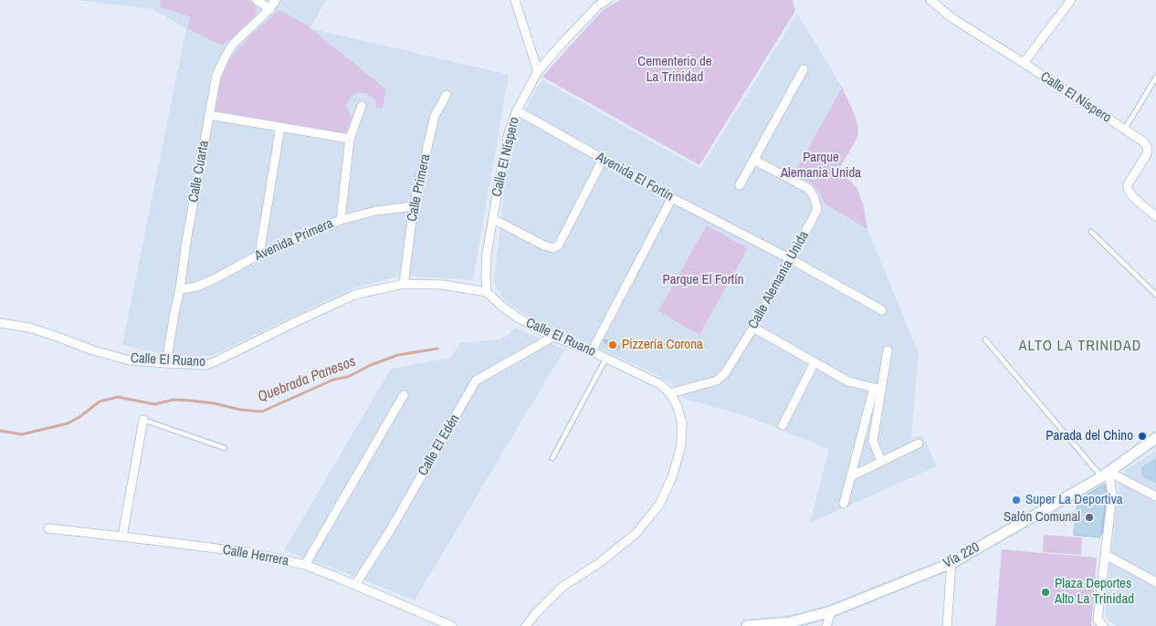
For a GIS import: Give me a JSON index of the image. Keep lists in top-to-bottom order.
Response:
{
  "streets": {
    "main road": ["Vía 220"],
    "street": [
      "Calle El Níspero",
      "Calle Cuarta",
      "Avenida El Fortín",
      "Calle Primera",
      "Avenida Primera",
      "Calle Alemania Unida",
      "Calle El Ruano",
      "Calle El Edén",
      "Calle Herrera"
    ]
  },
  "crossings": [
    ["Calle El Níspero", "Avenida El Fortín"],
    ["Calle El Níspero", "Calle El Ruano"],
    ["Calle Cuarta", "Avenida Primera"],
    ["Calle Cuarta", "Calle El Ruano"],
    ["Avenida El Fortín", "Calle Alemania Unida"],
    ["Calle Primera", "Avenida Primera"],
    ["Calle Primera", "Calle El Ruano"],
    ["Calle Alemania Unida", "Calle El Ruano"],
    ["Calle El Ruano", "Calle El Edén"],
    ["Calle El Edén", "Calle Herrera"]
  ],
  "districts": ["ALTO LA TRINIDAD"],
  "water": ["Quebrada Panesos"],
  "parks": ["Cementerio de La Trinidad", "Parque Alemania Unida", "Parque El Fortín"],
  "places": [
    "Pizzería Corona",
    "Parada del Chino",
    "Super La Deportiva",
    "Salón Comunal",
    "Plaza Deportes Alto La Trinidad"
  ]
}
